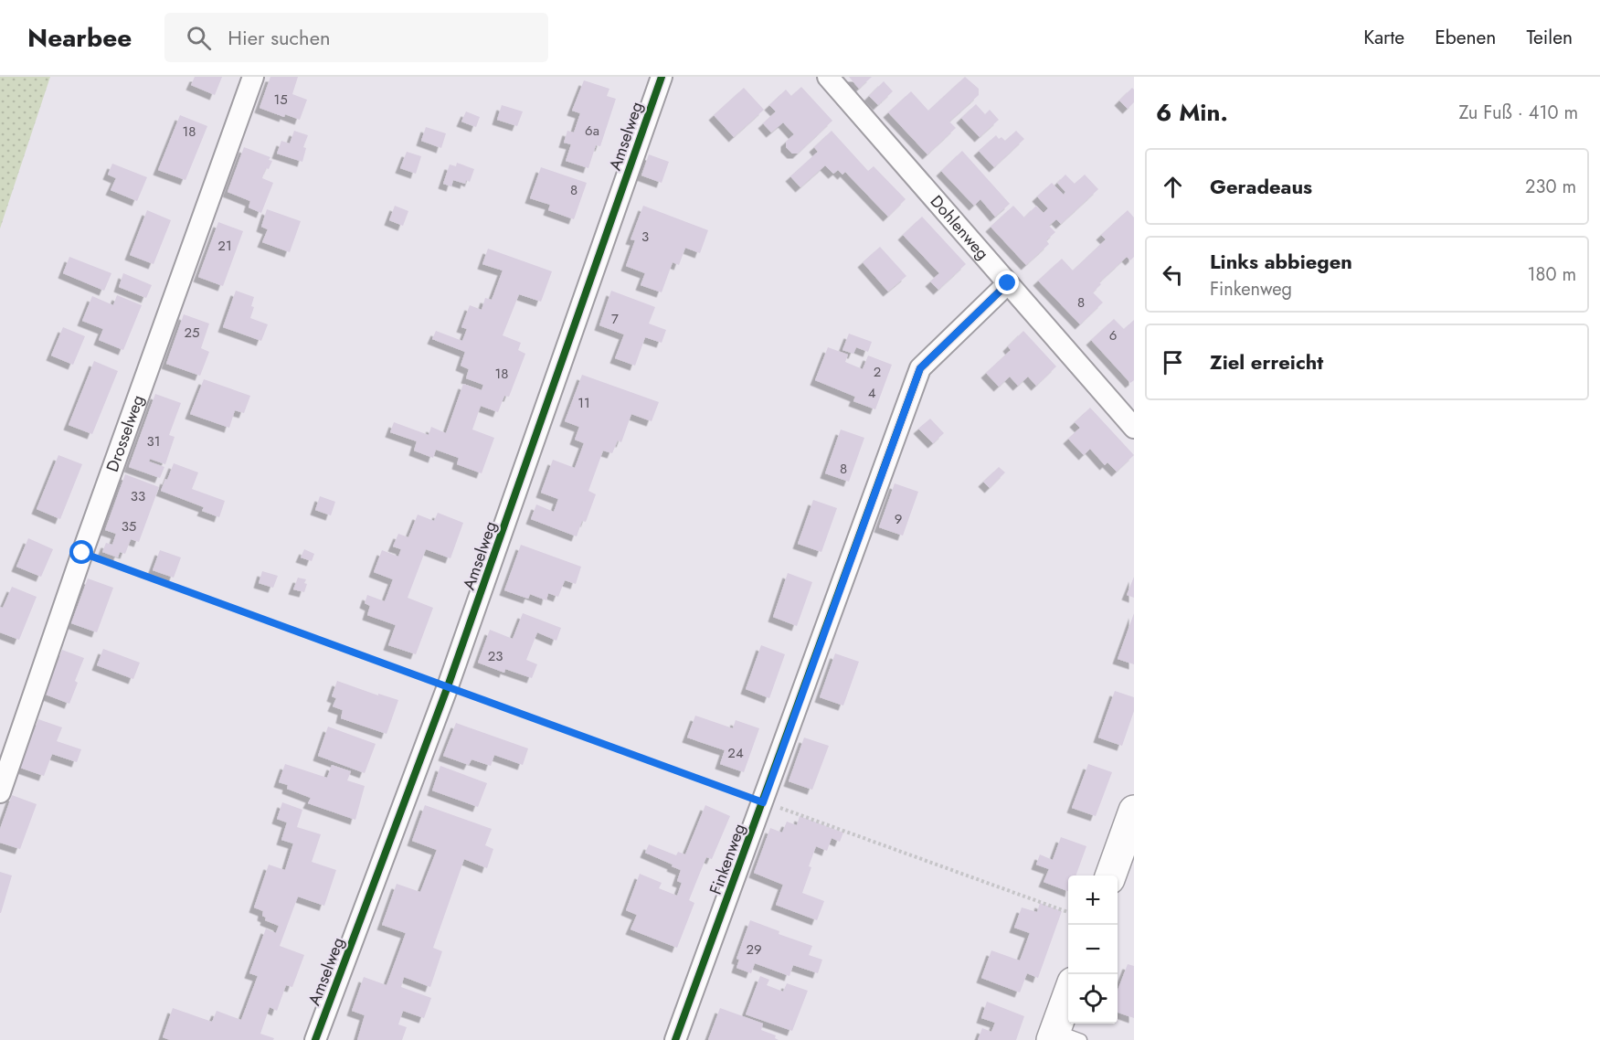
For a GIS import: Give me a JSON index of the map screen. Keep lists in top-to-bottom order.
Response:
{
  "streets": {
    "street": [
      "Amselweg",
      "Dohlenweg",
      "Drosselweg",
      "Finkenweg"
    ]
  },
  "crossings": [
    ["Dohlenweg", "Finkenweg"]
  ],
  "house_numbers": [
    "15",
    "6a",
    "18",
    "8",
    "3",
    "21",
    "8",
    "7",
    "25",
    "6",
    "2",
    "18",
    "4",
    "11",
    "31",
    "8",
    "33",
    "9",
    "35",
    "23",
    "24",
    "29"
  ],
  "page": {
    "header": "Nearbee",
    "search": "Hier suchen",
    "nav": ["Karte", "Ebenen", "Teilen"],
    "heading": ["6 Min.", "Zu Fuß · 410 m"],
    "list": [
      ["Geradeaus", "230 m"],
      ["Links abbiegen", "Finkenweg", "180 m"],
      "Ziel erreicht"
    ],
    "map_buttons": ["+", "−"]
  }
}
